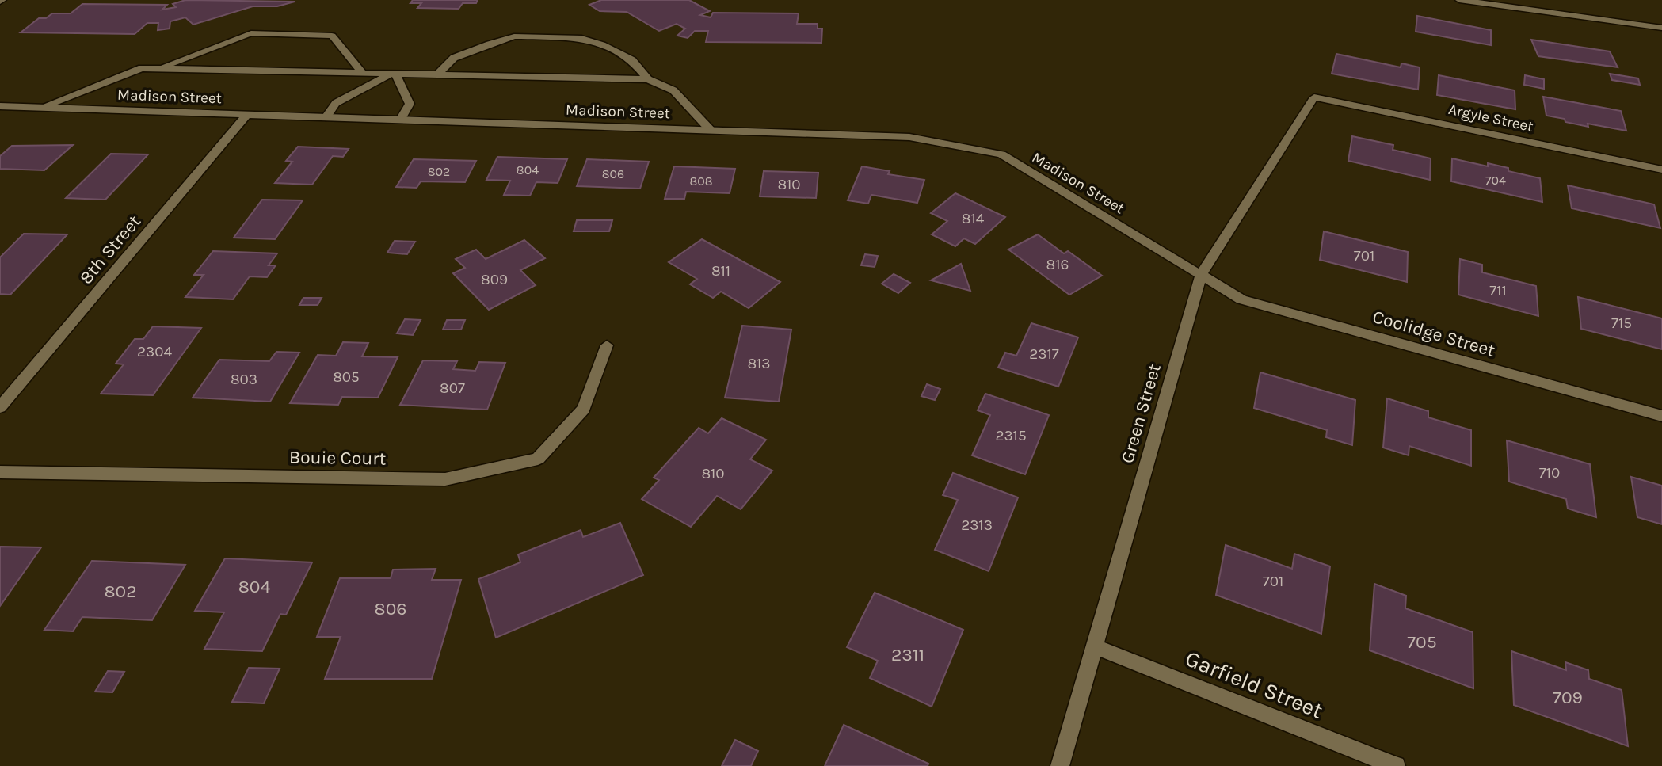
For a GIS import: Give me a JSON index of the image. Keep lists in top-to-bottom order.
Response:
{
  "streets": {
    "street": [
      "Madison Street",
      "Argyle Street",
      "8th Street",
      "Coolidge Street",
      "Green Street",
      "Bouie Court",
      "Garfield Street"
    ]
  },
  "crossings": [
    ["Madison Street", "8th Street"],
    ["Madison Street", "Coolidge Street"],
    ["Madison Street", "Green Street"],
    ["Argyle Street", "Green Street"],
    ["Coolidge Street", "Green Street"],
    ["Green Street", "Garfield Street"]
  ],
  "house_numbers": [
    "804",
    "802",
    "806",
    "704",
    "808",
    "810",
    "814",
    "701",
    "816",
    "811",
    "809",
    "711",
    "715",
    "2304",
    "2317",
    "813",
    "805",
    "803",
    "807",
    "2315",
    "710",
    "810",
    "2313",
    "701",
    "804",
    "802",
    "806",
    "705",
    "2311",
    "709"
  ]
}
